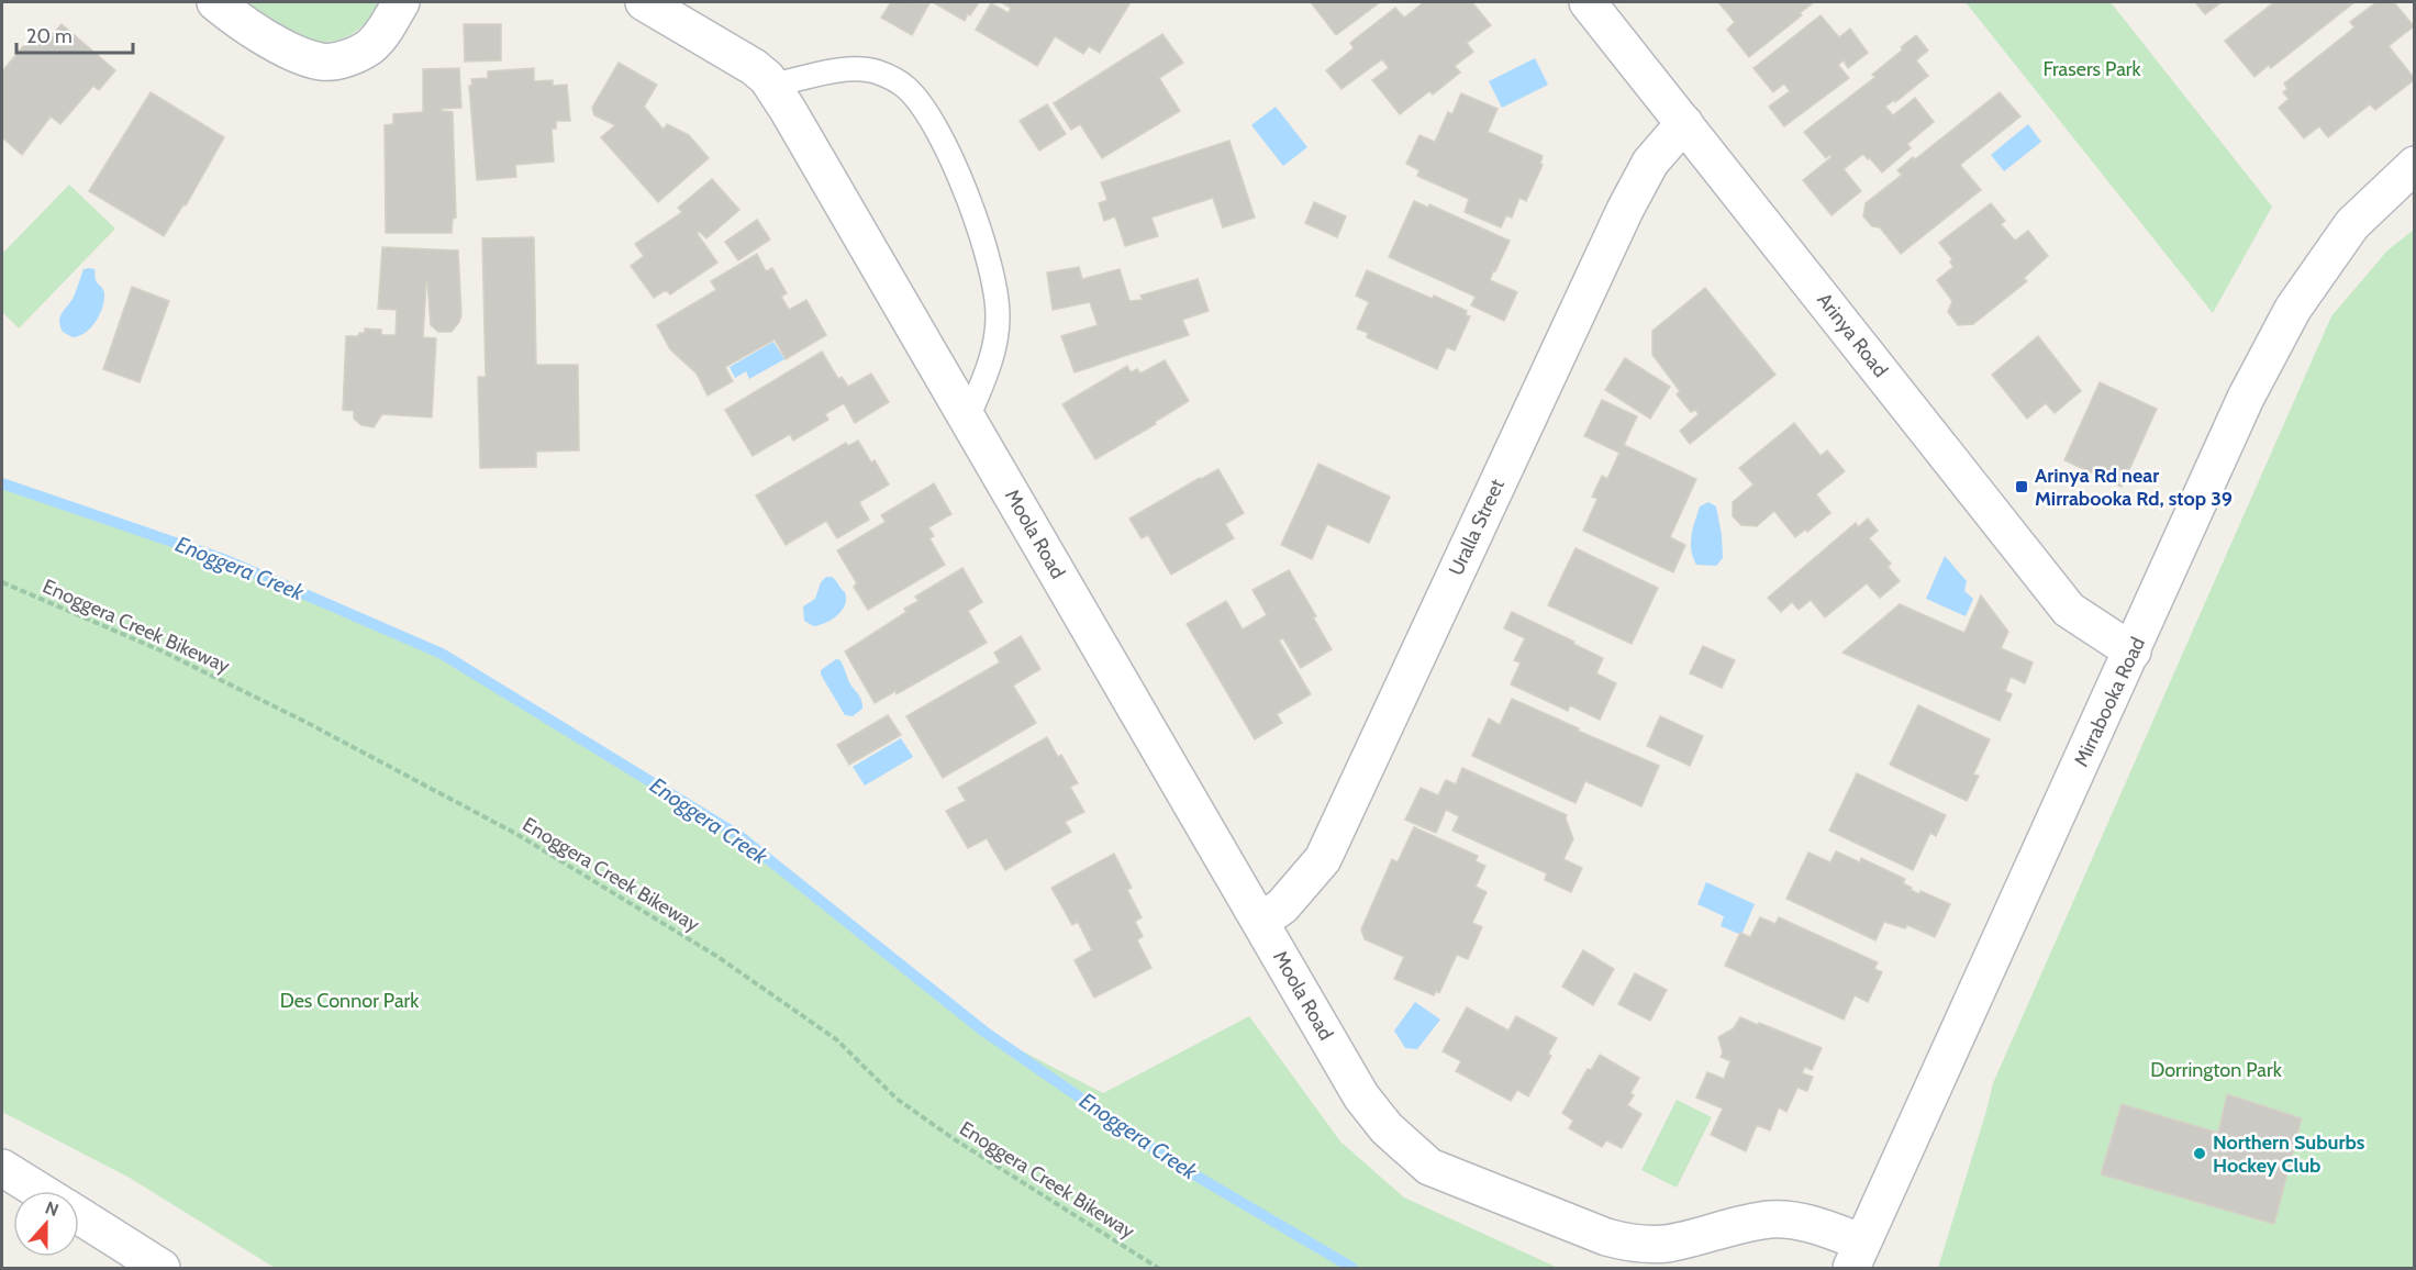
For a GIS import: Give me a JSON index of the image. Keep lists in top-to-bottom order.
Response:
{
  "streets": {
    "street": [
      "Arinya Road",
      "Uralla Street",
      "Moola Road",
      "Mirrabooka Road"
    ],
    "path": ["Enoggera Creek Bikeway"]
  },
  "crossings": [
    ["Arinya Road", "Uralla Street"],
    ["Arinya Road", "Mirrabooka Road"],
    ["Uralla Street", "Moola Road"],
    ["Moola Road", "Mirrabooka Road"]
  ],
  "water": ["Enoggera Creek"],
  "parks": ["Frasers Park", "Des Connor Park", "Dorrington Park"],
  "places": {
    "transit": ["Arinya Rd near Mirrabooka Rd, stop 39"],
    "other": ["Northern Suburbs Hockey Club"]
  },
  "scale_bar": "20 m",
  "north": "top"
}
